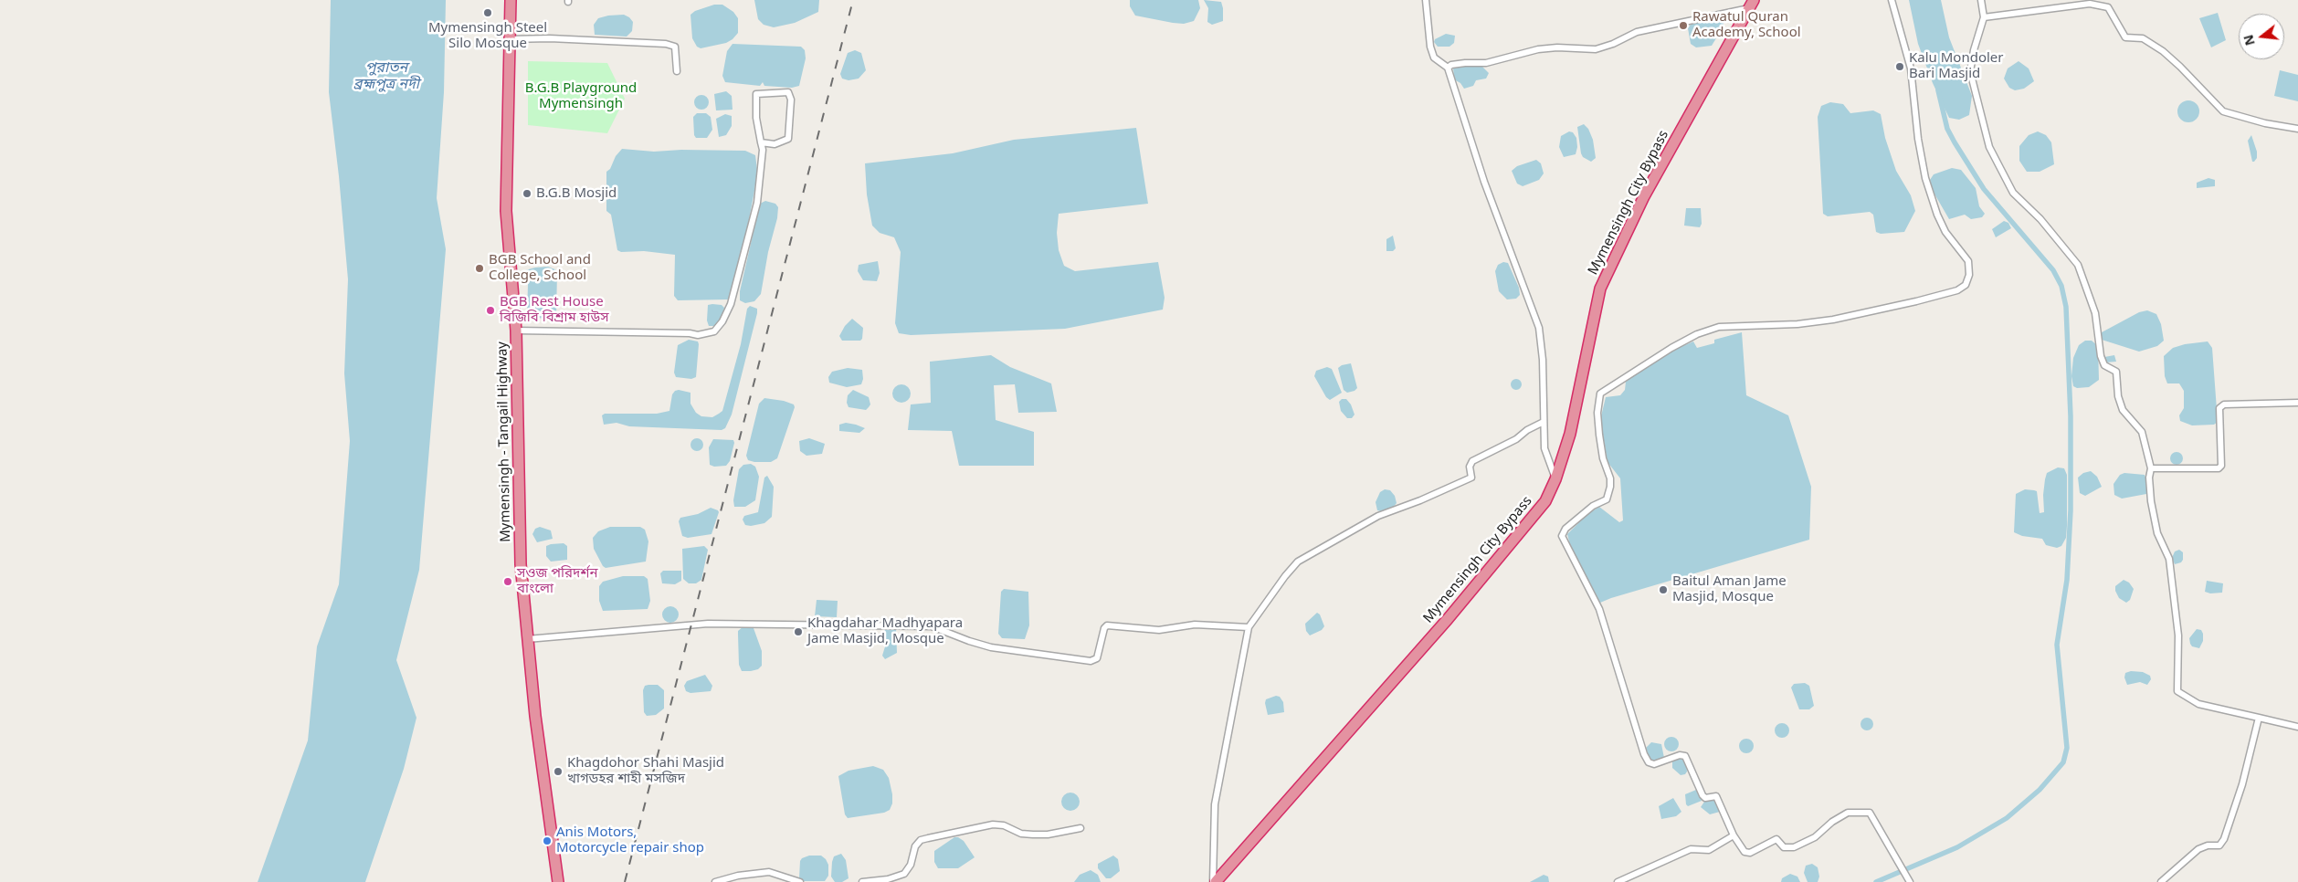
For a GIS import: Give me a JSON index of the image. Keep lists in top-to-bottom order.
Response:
{
  "streets": {
    "highway": ["Mymensingh City Bypass", "Mymensingh - Tangail Highway"]
  },
  "water": ["পুরাতন ব্রহ্মপুত্র নদী"],
  "parks": ["B.G.B Playground Mymensingh"],
  "places": [
    "Mymensingh Steel Silo Mosque",
    "Rawatul Quran Academy, School",
    "Kalu Mondoler Bari Masjid",
    "B.G.B Mosjid",
    "BGB School and College, School",
    "BGB Rest House বিজিবি বিশ্রাম হাউস",
    "সওজ পরিদর্শন বাংলো",
    "Baitul Aman Jame Masjid, Mosque",
    "Khagdahar Madhyapara Jame Masjid, Mosque",
    "Khagdohor Shahi Masjid খাগডহর শাহী মসজিদ",
    "Anis Motors, Motorcycle repair shop"
  ],
  "north": "left"
}
